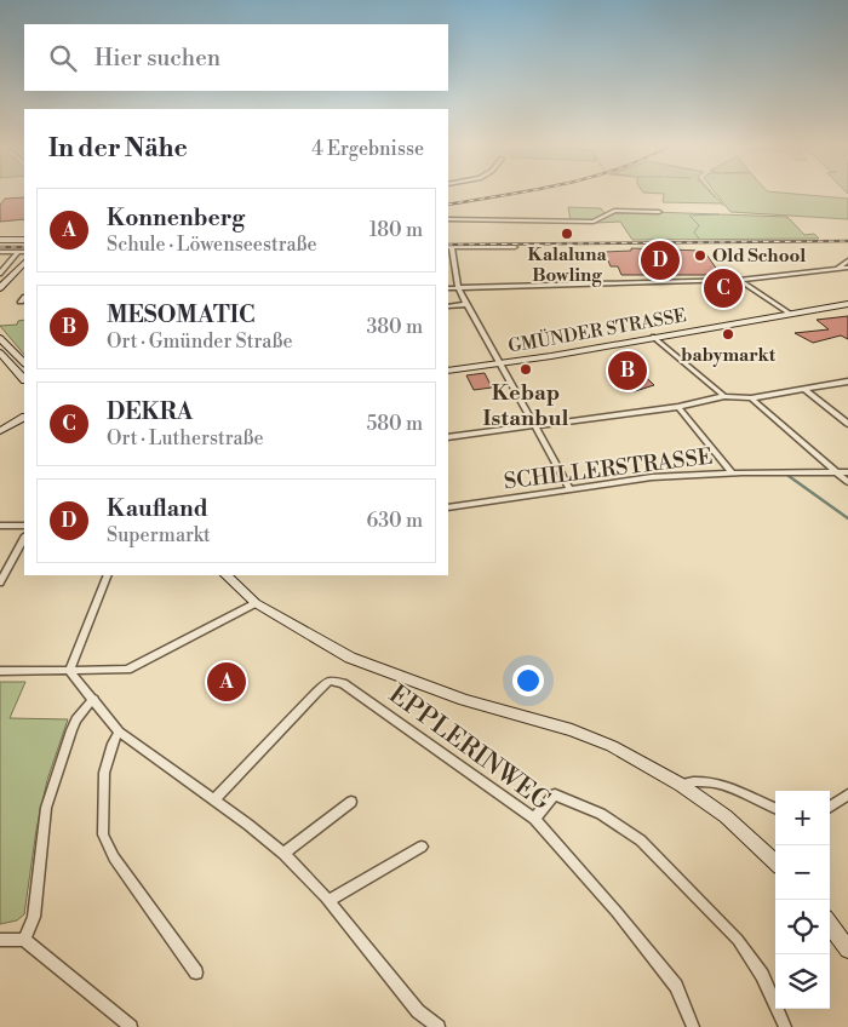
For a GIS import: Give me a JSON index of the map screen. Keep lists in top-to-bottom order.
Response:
{
  "streets": {
    "main road": ["GMÜNDER STRASSE"],
    "street": ["SCHILLERSTRASSE", "EPPLERINWEG"]
  },
  "places": [
    "Kalaluna Bowling",
    "Old School",
    "babymarkt",
    "Kebap Istanbul"
  ],
  "page": {
    "search": "Hier suchen",
    "heading": ["In der Nähe", "4 Ergebnisse"],
    "list": [
      {
        "mark": "A",
        "name": "Konnenberg",
        "note": "Schule · Löwenseestraße",
        "value": "180 m"
      },
      {
        "mark": "B",
        "name": "MESOMATIC",
        "note": "Ort · Gmünder Straße",
        "value": "380 m"
      },
      {
        "mark": "C",
        "name": "DEKRA",
        "note": "Ort · Lutherstraße",
        "value": "580 m"
      },
      {
        "mark": "D",
        "name": "Kaufland",
        "note": "Supermarkt",
        "value": "630 m"
      }
    ],
    "pins": [
      "D",
      "C",
      "B",
      "A"
    ],
    "map_buttons": ["+", "−"]
  }
}
